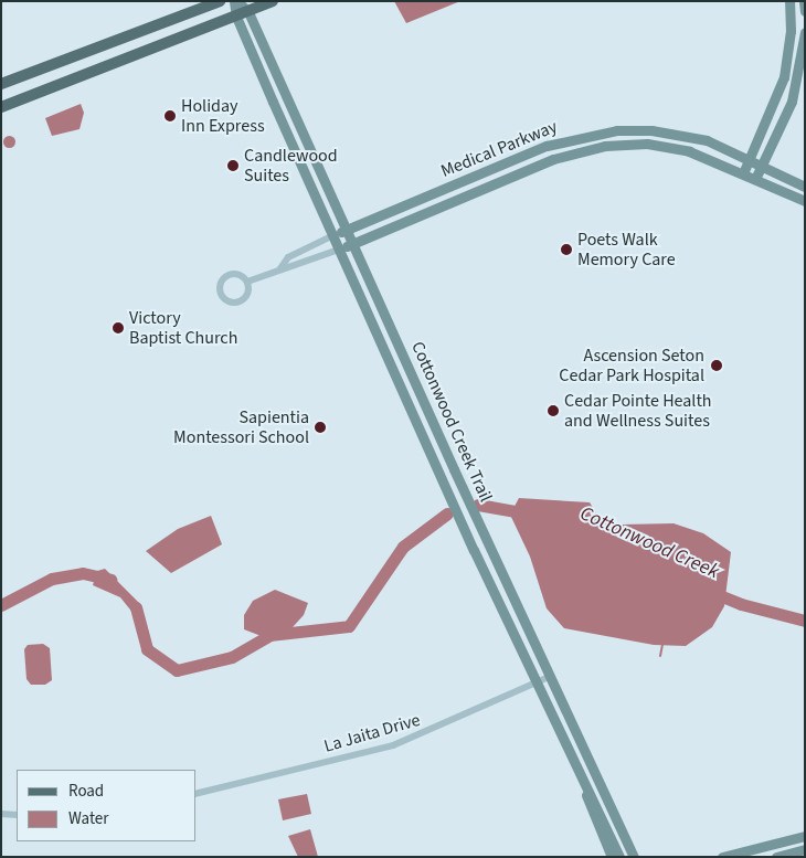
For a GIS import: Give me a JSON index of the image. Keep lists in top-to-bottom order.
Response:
{
  "streets": {
    "street": ["Medical Parkway", "Cottonwood Creek Trail", "La Jaita Drive"]
  },
  "crossings": [
    ["Medical Parkway", "Cottonwood Creek Trail"],
    ["Cottonwood Creek Trail", "La Jaita Drive"]
  ],
  "water": ["Cottonwood Creek"],
  "places": [
    "Holiday Inn Express",
    "Candlewood Suites",
    "Poets Walk Memory Care",
    "Victory Baptist Church",
    "Ascension Seton Cedar Park Hospital",
    "Cedar Pointe Health and Wellness Suites",
    "Sapientia Montessori School"
  ],
  "legend": ["Road", "Water"]
}
